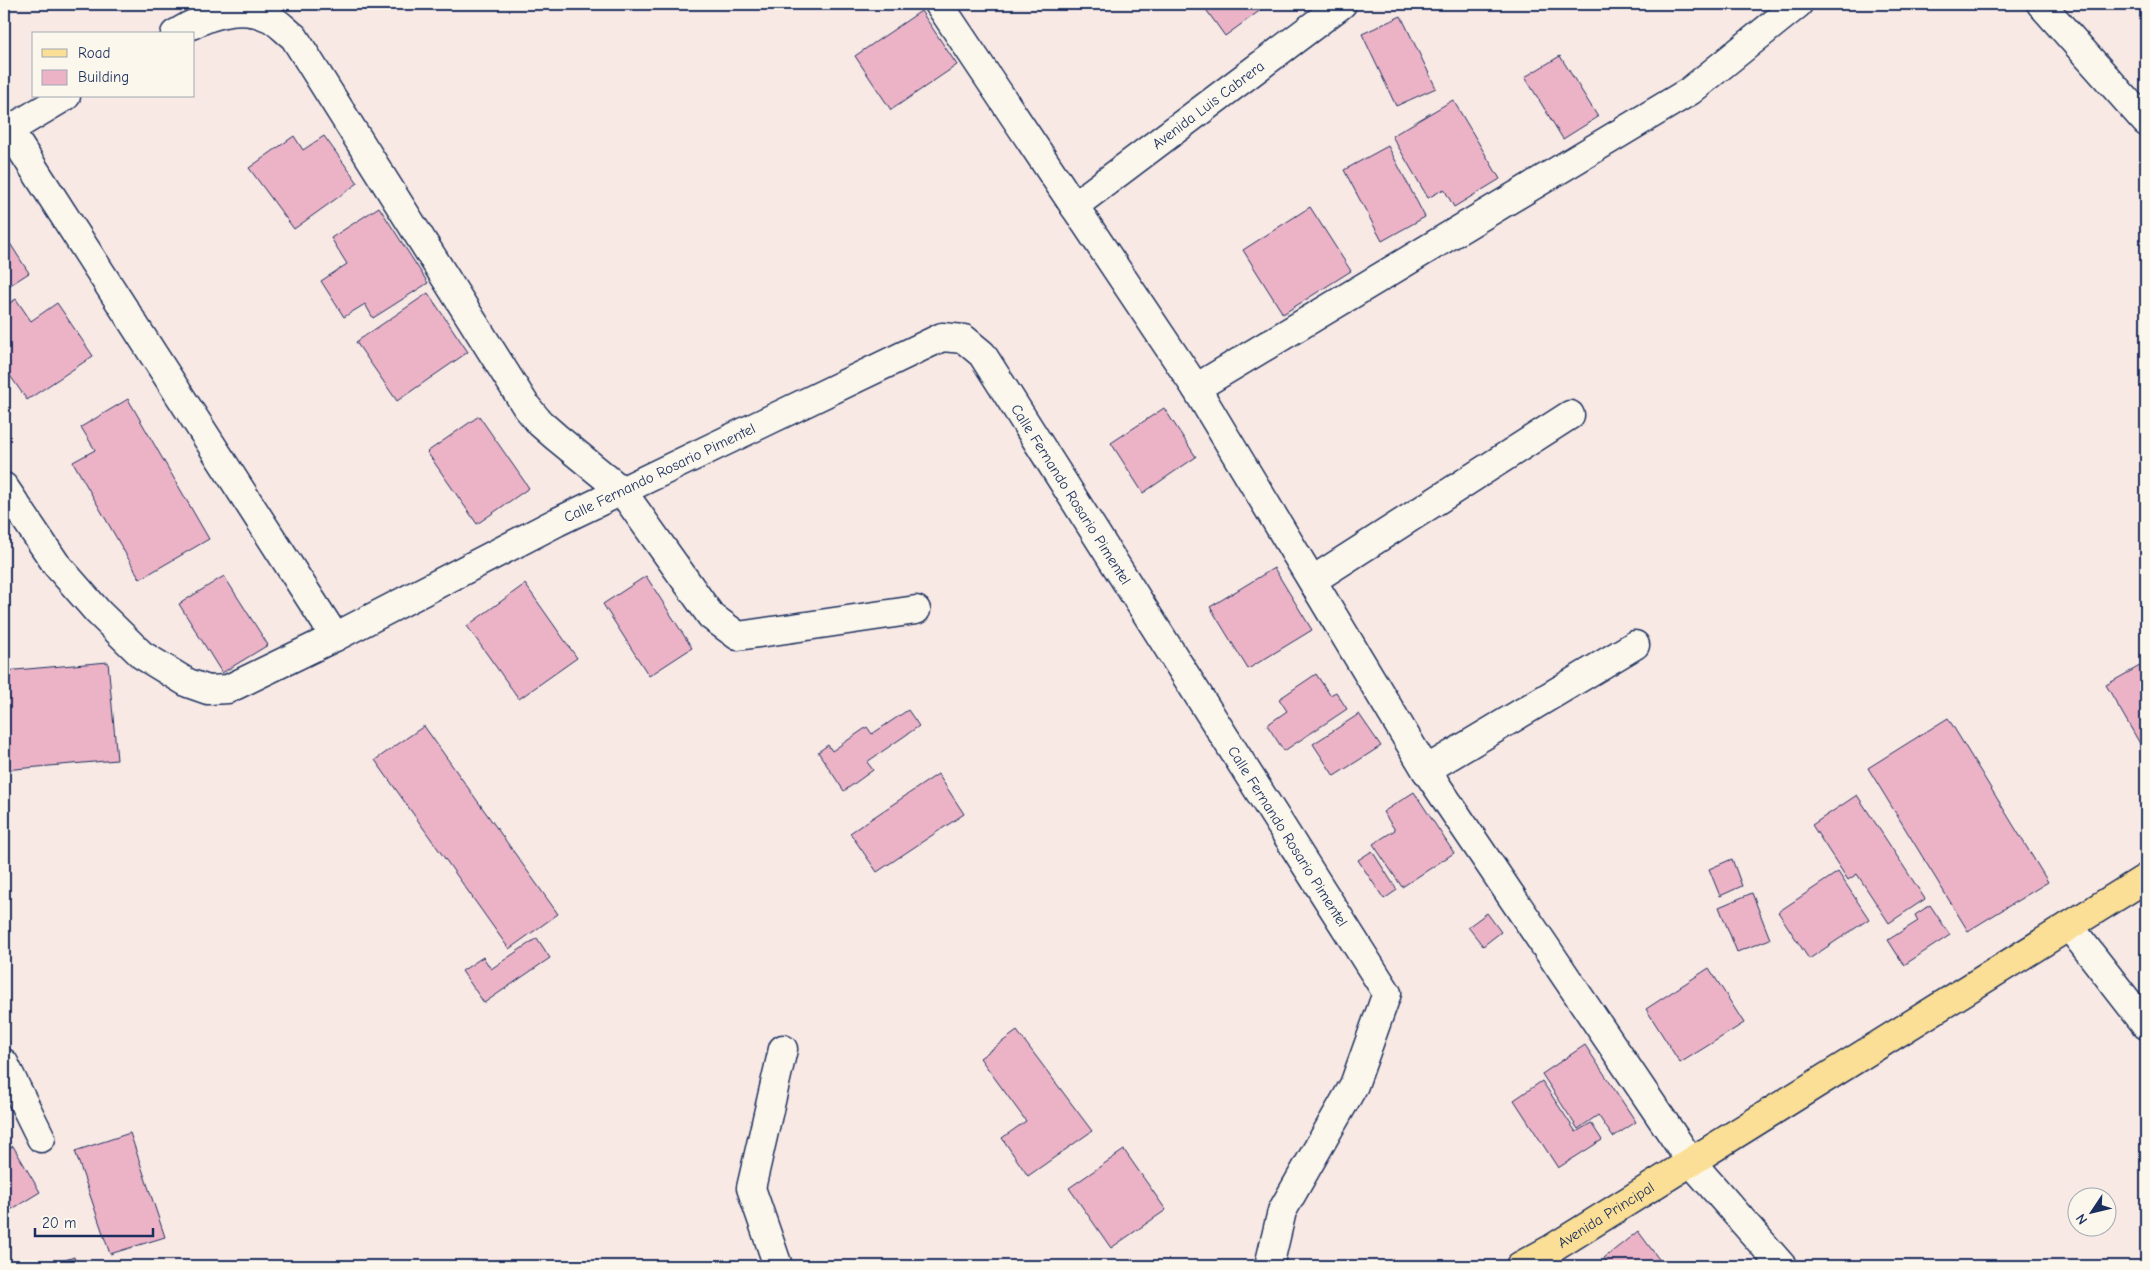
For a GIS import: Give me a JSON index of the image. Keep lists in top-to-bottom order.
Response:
{
  "streets": {
    "main road": ["Avenida Principal"],
    "street": ["Avenida Luis Cabrera", "Calle Fernando Rosario Pimentel"]
  },
  "legend": ["Road", "Building"],
  "scale_bar": "20 m",
  "north": "bottom left"
}
